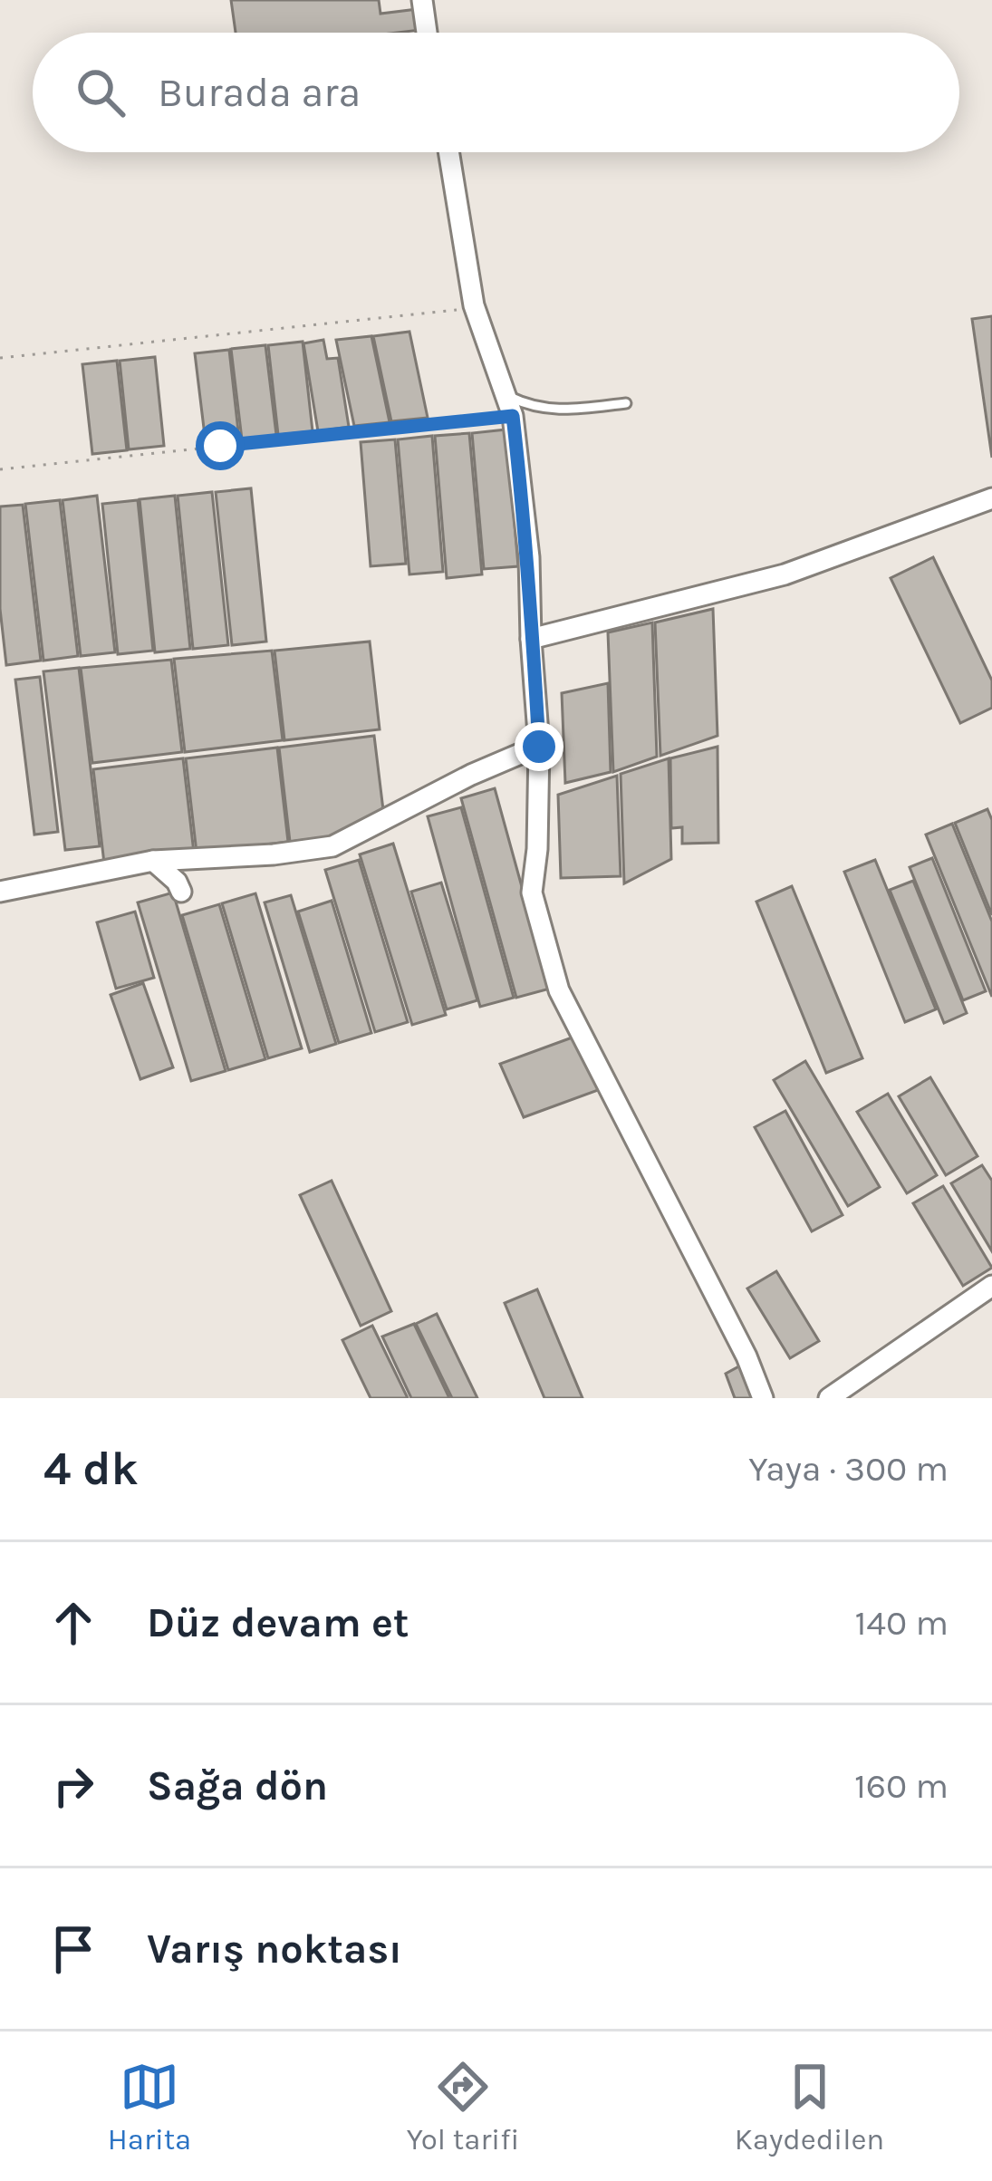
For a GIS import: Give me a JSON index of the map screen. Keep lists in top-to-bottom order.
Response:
{
  "page": {
    "search": "Burada ara",
    "heading": ["4 dk", "Yaya · 300 m"],
    "list": [
      ["Düz devam et", "140 m"],
      ["Sağa dön", "160 m"],
      "Varış noktası"
    ],
    "nav": ["Harita", "Yol tarifi", "Kaydedilen"]
  }
}
